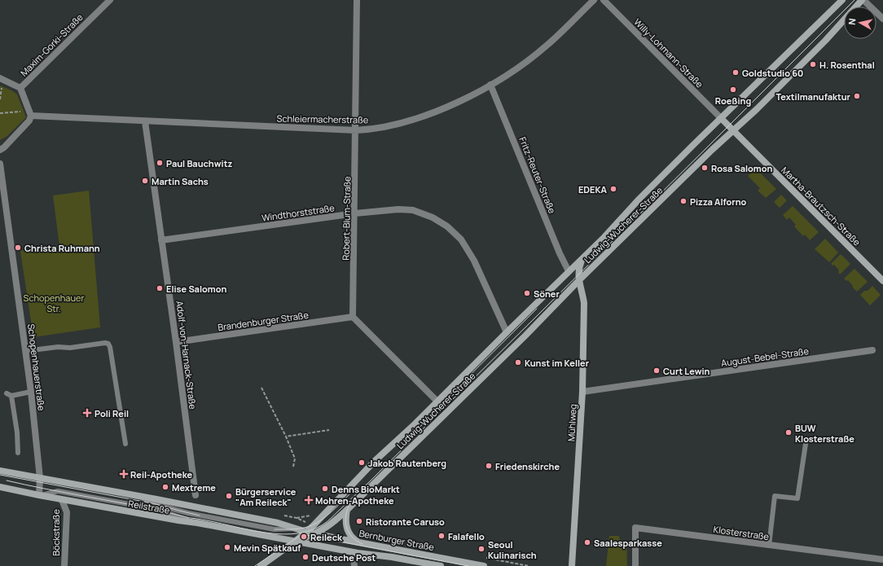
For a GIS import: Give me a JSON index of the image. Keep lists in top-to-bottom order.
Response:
{
  "streets": {
    "street": [
      "Maxim-Gorki-Straße",
      "Willy-Lohmann-Straße",
      "Schleiermacherstraße",
      "Fritz-Reuter-Straße",
      "Martha-Brautzsch-Straße",
      "Windthorststraße",
      "Robert-Blum-Straße",
      "Ludwig-Wucherer-Straße",
      "Brandenburger Straße",
      "Adolf-von-Harnack-Straße",
      "August-Bebel-Straße",
      "Schopenhauerstraße",
      "Mühlweg",
      "Reilstraße",
      "Böckstraße",
      "Klosterstraße",
      "Bernburger Straße"
    ]
  },
  "crossings": [
    ["Willy-Lohmann-Straße", "Martha-Brautzsch-Straße"],
    ["Willy-Lohmann-Straße", "Ludwig-Wucherer-Straße"],
    ["Schleiermacherstraße", "Fritz-Reuter-Straße"],
    ["Schleiermacherstraße", "Robert-Blum-Straße"],
    ["Schleiermacherstraße", "Adolf-von-Harnack-Straße"],
    ["Fritz-Reuter-Straße", "Ludwig-Wucherer-Straße"],
    ["Martha-Brautzsch-Straße", "Ludwig-Wucherer-Straße"],
    ["Windthorststraße", "Robert-Blum-Straße"],
    ["Windthorststraße", "Ludwig-Wucherer-Straße"],
    ["Windthorststraße", "Adolf-von-Harnack-Straße"],
    ["Robert-Blum-Straße", "Brandenburger Straße"],
    ["Ludwig-Wucherer-Straße", "Mühlweg"],
    ["Ludwig-Wucherer-Straße", "Reilstraße"],
    ["Ludwig-Wucherer-Straße", "Bernburger Straße"],
    ["Brandenburger Straße", "Adolf-von-Harnack-Straße"],
    ["August-Bebel-Straße", "Mühlweg"],
    ["Schopenhauerstraße", "Reilstraße"],
    ["Reilstraße", "Böckstraße"],
    ["Reilstraße", "Bernburger Straße"]
  ],
  "parks": ["Schopenhauer Str."],
  "places": {
    "other": [
      "H. Rosenthal",
      "Goldstudio 60",
      "Roeßing",
      "Textilmanufaktur",
      "Paul Bauchwitz",
      "Rosa Salomon",
      "Martin Sachs",
      "EDEKA",
      "Pizza Alforno",
      "Christa Ruhmann",
      "Elise Salomon",
      "Söner",
      "Kunst im Keller",
      "Curt Lewin",
      "BUW Klosterstraße",
      "Jakob Rautenberg",
      "Friedenskirche",
      "Mextreme",
      "Denns BioMarkt",
      "Bürgerservice \"Am Reileck\"",
      "Ristorante Caruso",
      "Falafello",
      "Reileck",
      "Saalesparkasse",
      "Mevin Spätkauf",
      "Seoul Kulinarisch",
      "Deutsche Post"
    ],
    "health": ["Poli Reil", "Reil-Apotheke", "Mohren-Apotheke"]
  },
  "north": "left"
}
